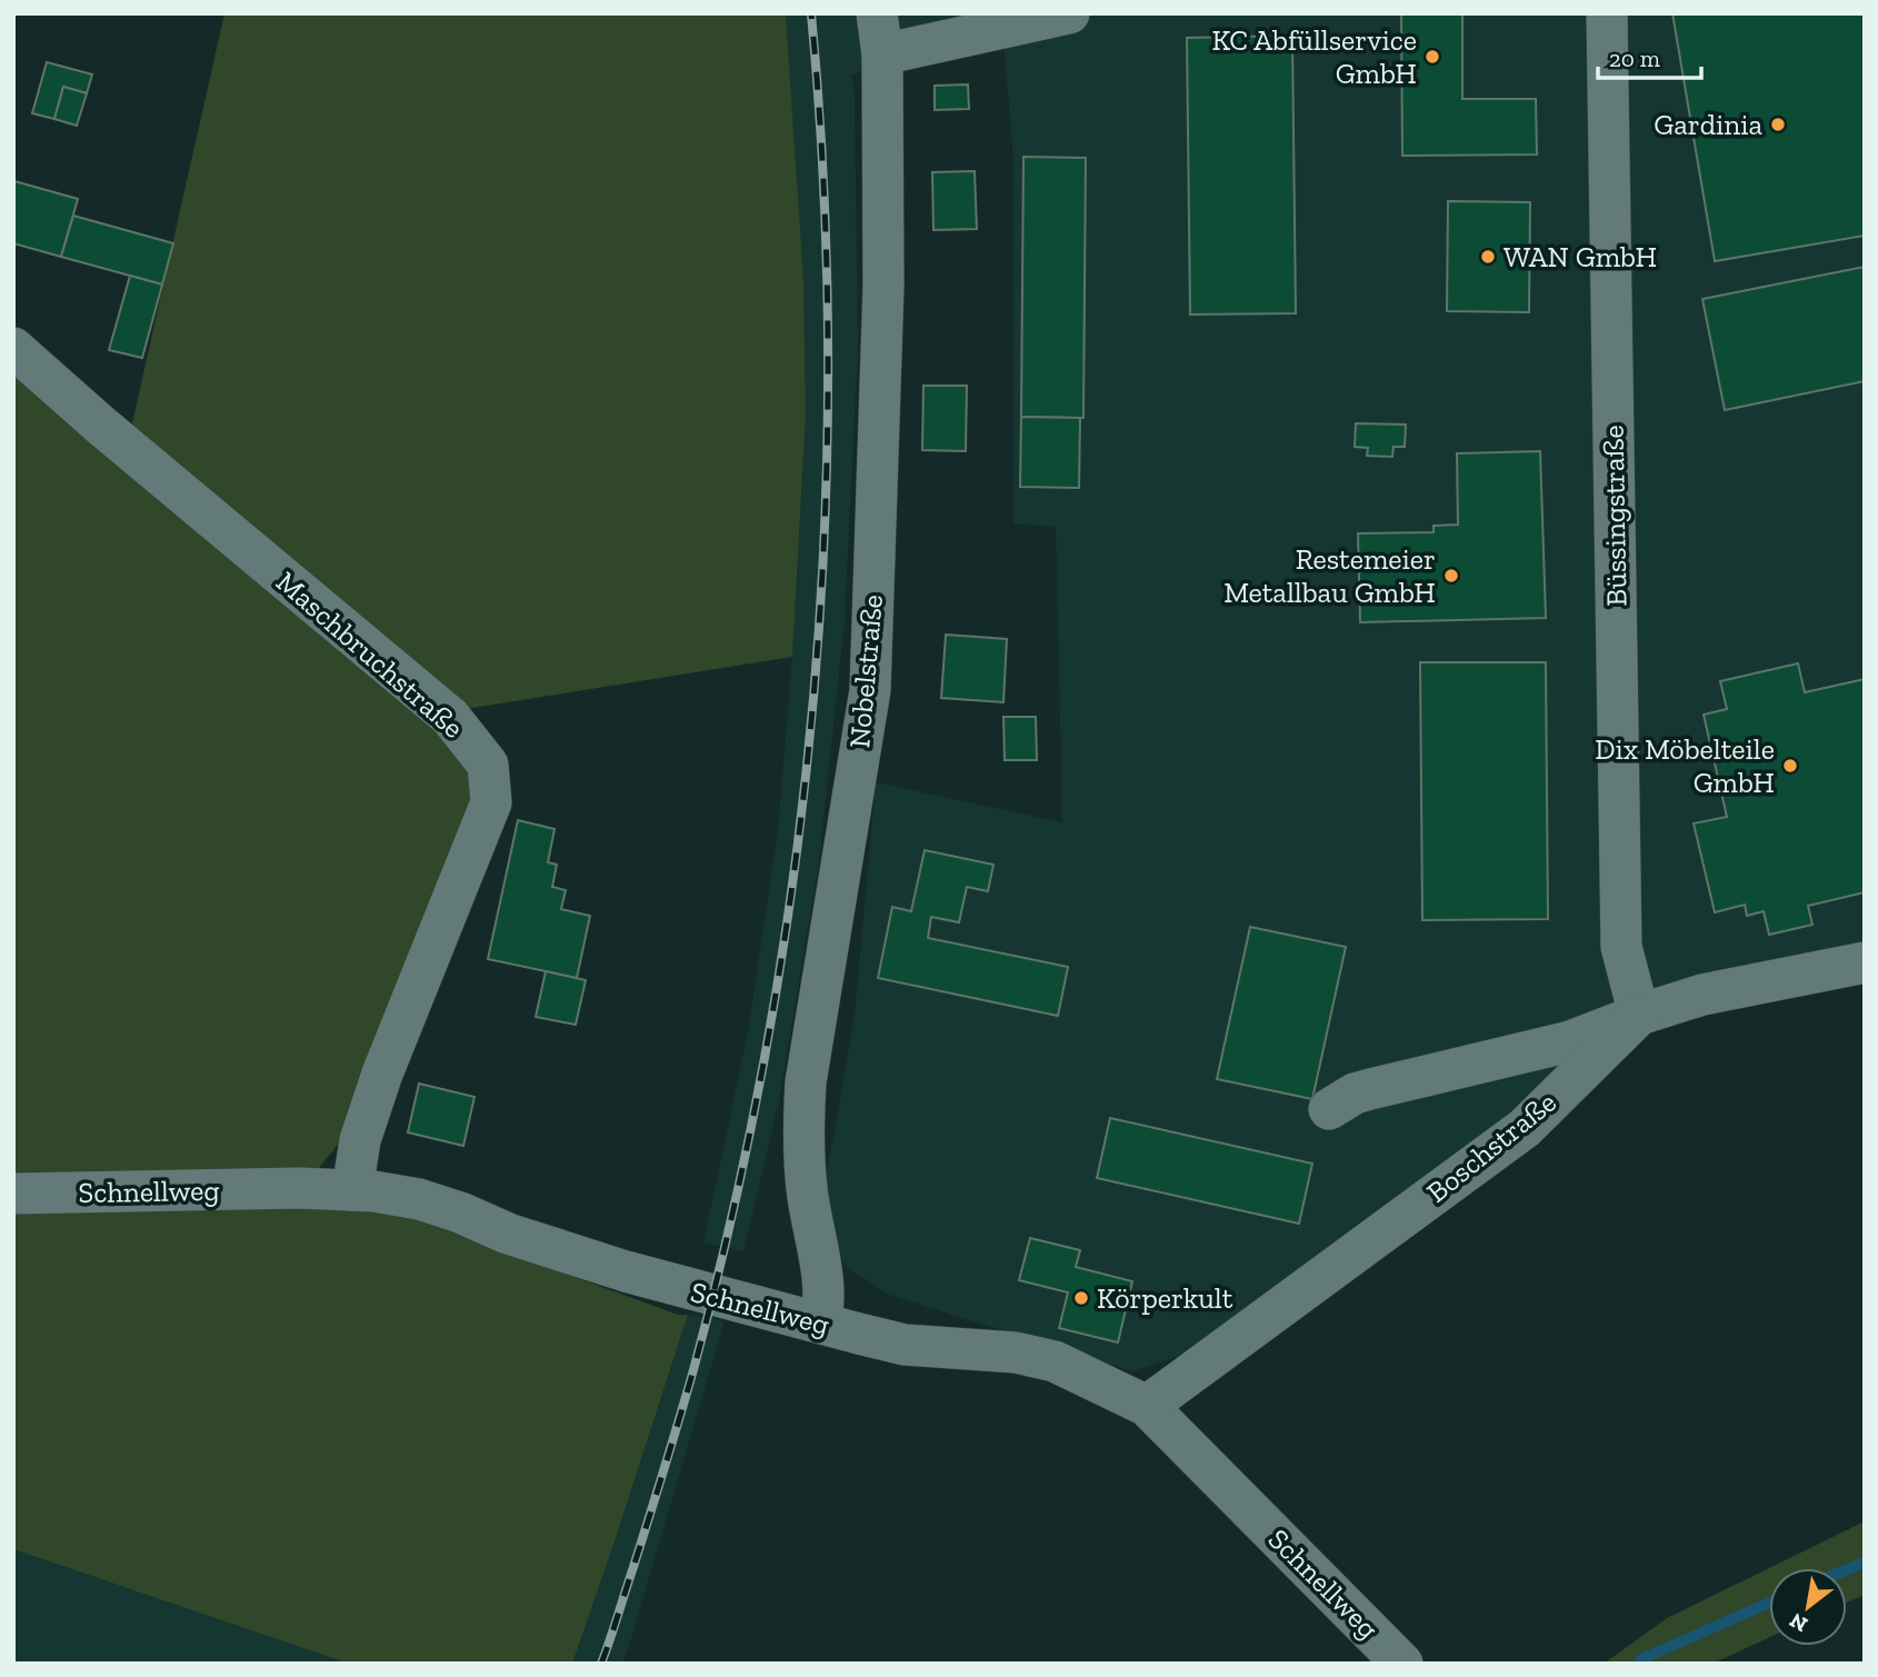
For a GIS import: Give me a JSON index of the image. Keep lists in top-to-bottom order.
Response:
{
  "streets": {
    "street": [
      "Büssingstraße",
      "Maschbruchstraße",
      "Nobelstraße",
      "Boschstraße",
      "Schnellweg"
    ]
  },
  "crossings": [
    ["Büssingstraße", "Boschstraße"],
    ["Maschbruchstraße", "Schnellweg"],
    ["Nobelstraße", "Schnellweg"],
    ["Boschstraße", "Schnellweg"]
  ],
  "places": [
    "KC Abfüllservice GmbH",
    "Gardinia",
    "WAN GmbH",
    "Restemeier Metallbau GmbH",
    "Dix Möbelteile GmbH",
    "Körperkult"
  ],
  "scale_bar": "20 m",
  "north": "bottom left"
}
